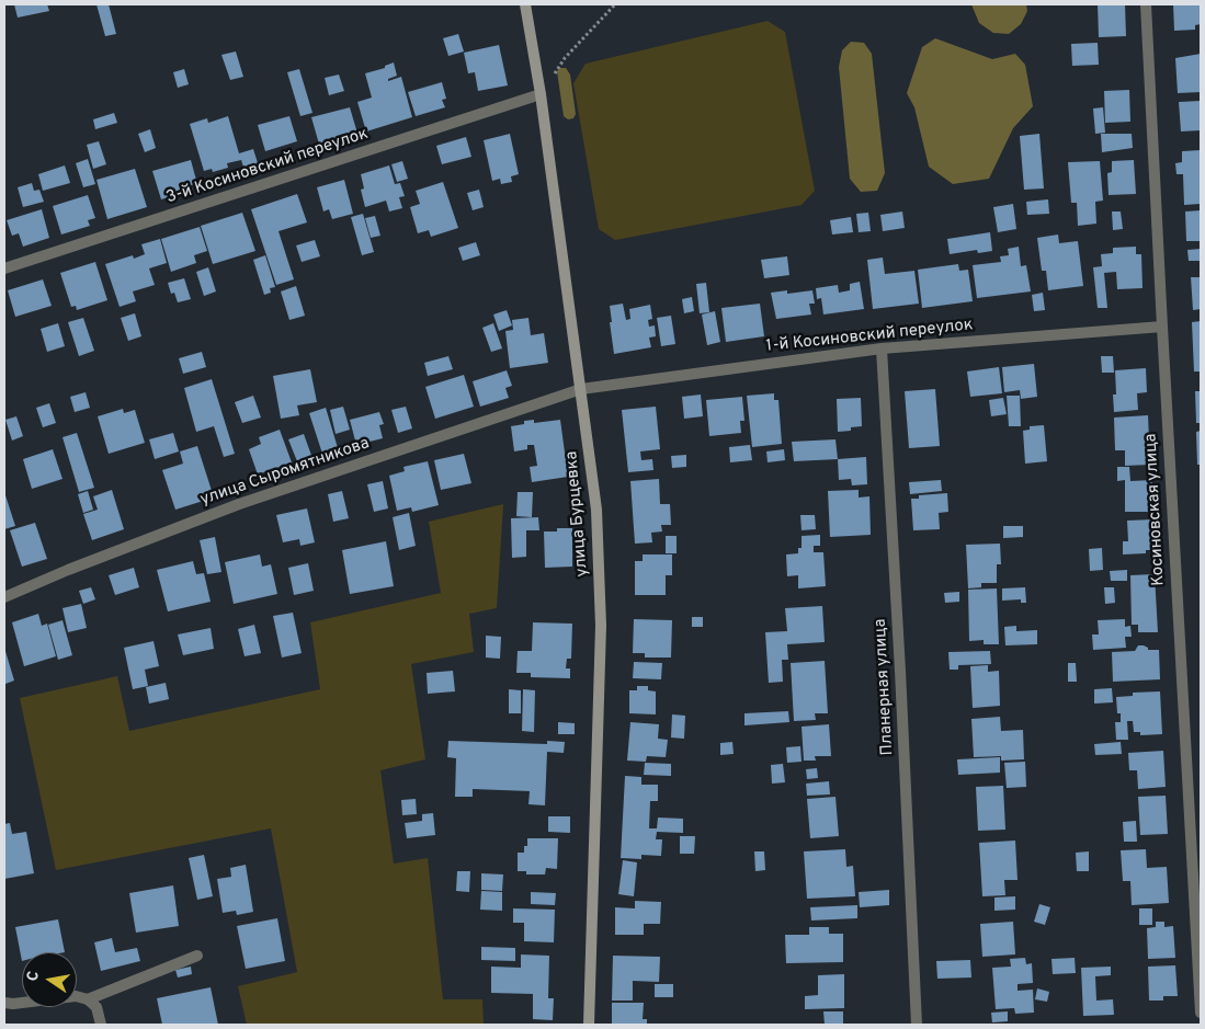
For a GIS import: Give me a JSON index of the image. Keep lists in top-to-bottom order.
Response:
{
  "streets": {
    "street": [
      "3-й Косиновский переулок",
      "1-й Косиновский переулок",
      "улица Сыромятникова",
      "Косиновская улица",
      "улица Бурцевка",
      "Планерная улица"
    ]
  },
  "crossings": [
    ["3-й Косиновский переулок", "улица Бурцевка"],
    ["1-й Косиновский переулок", "улица Сыромятникова"],
    ["1-й Косиновский переулок", "Косиновская улица"],
    ["1-й Косиновский переулок", "улица Бурцевка"],
    ["1-й Косиновский переулок", "Планерная улица"],
    ["улица Сыромятникова", "улица Бурцевка"]
  ],
  "north": "left"
}
